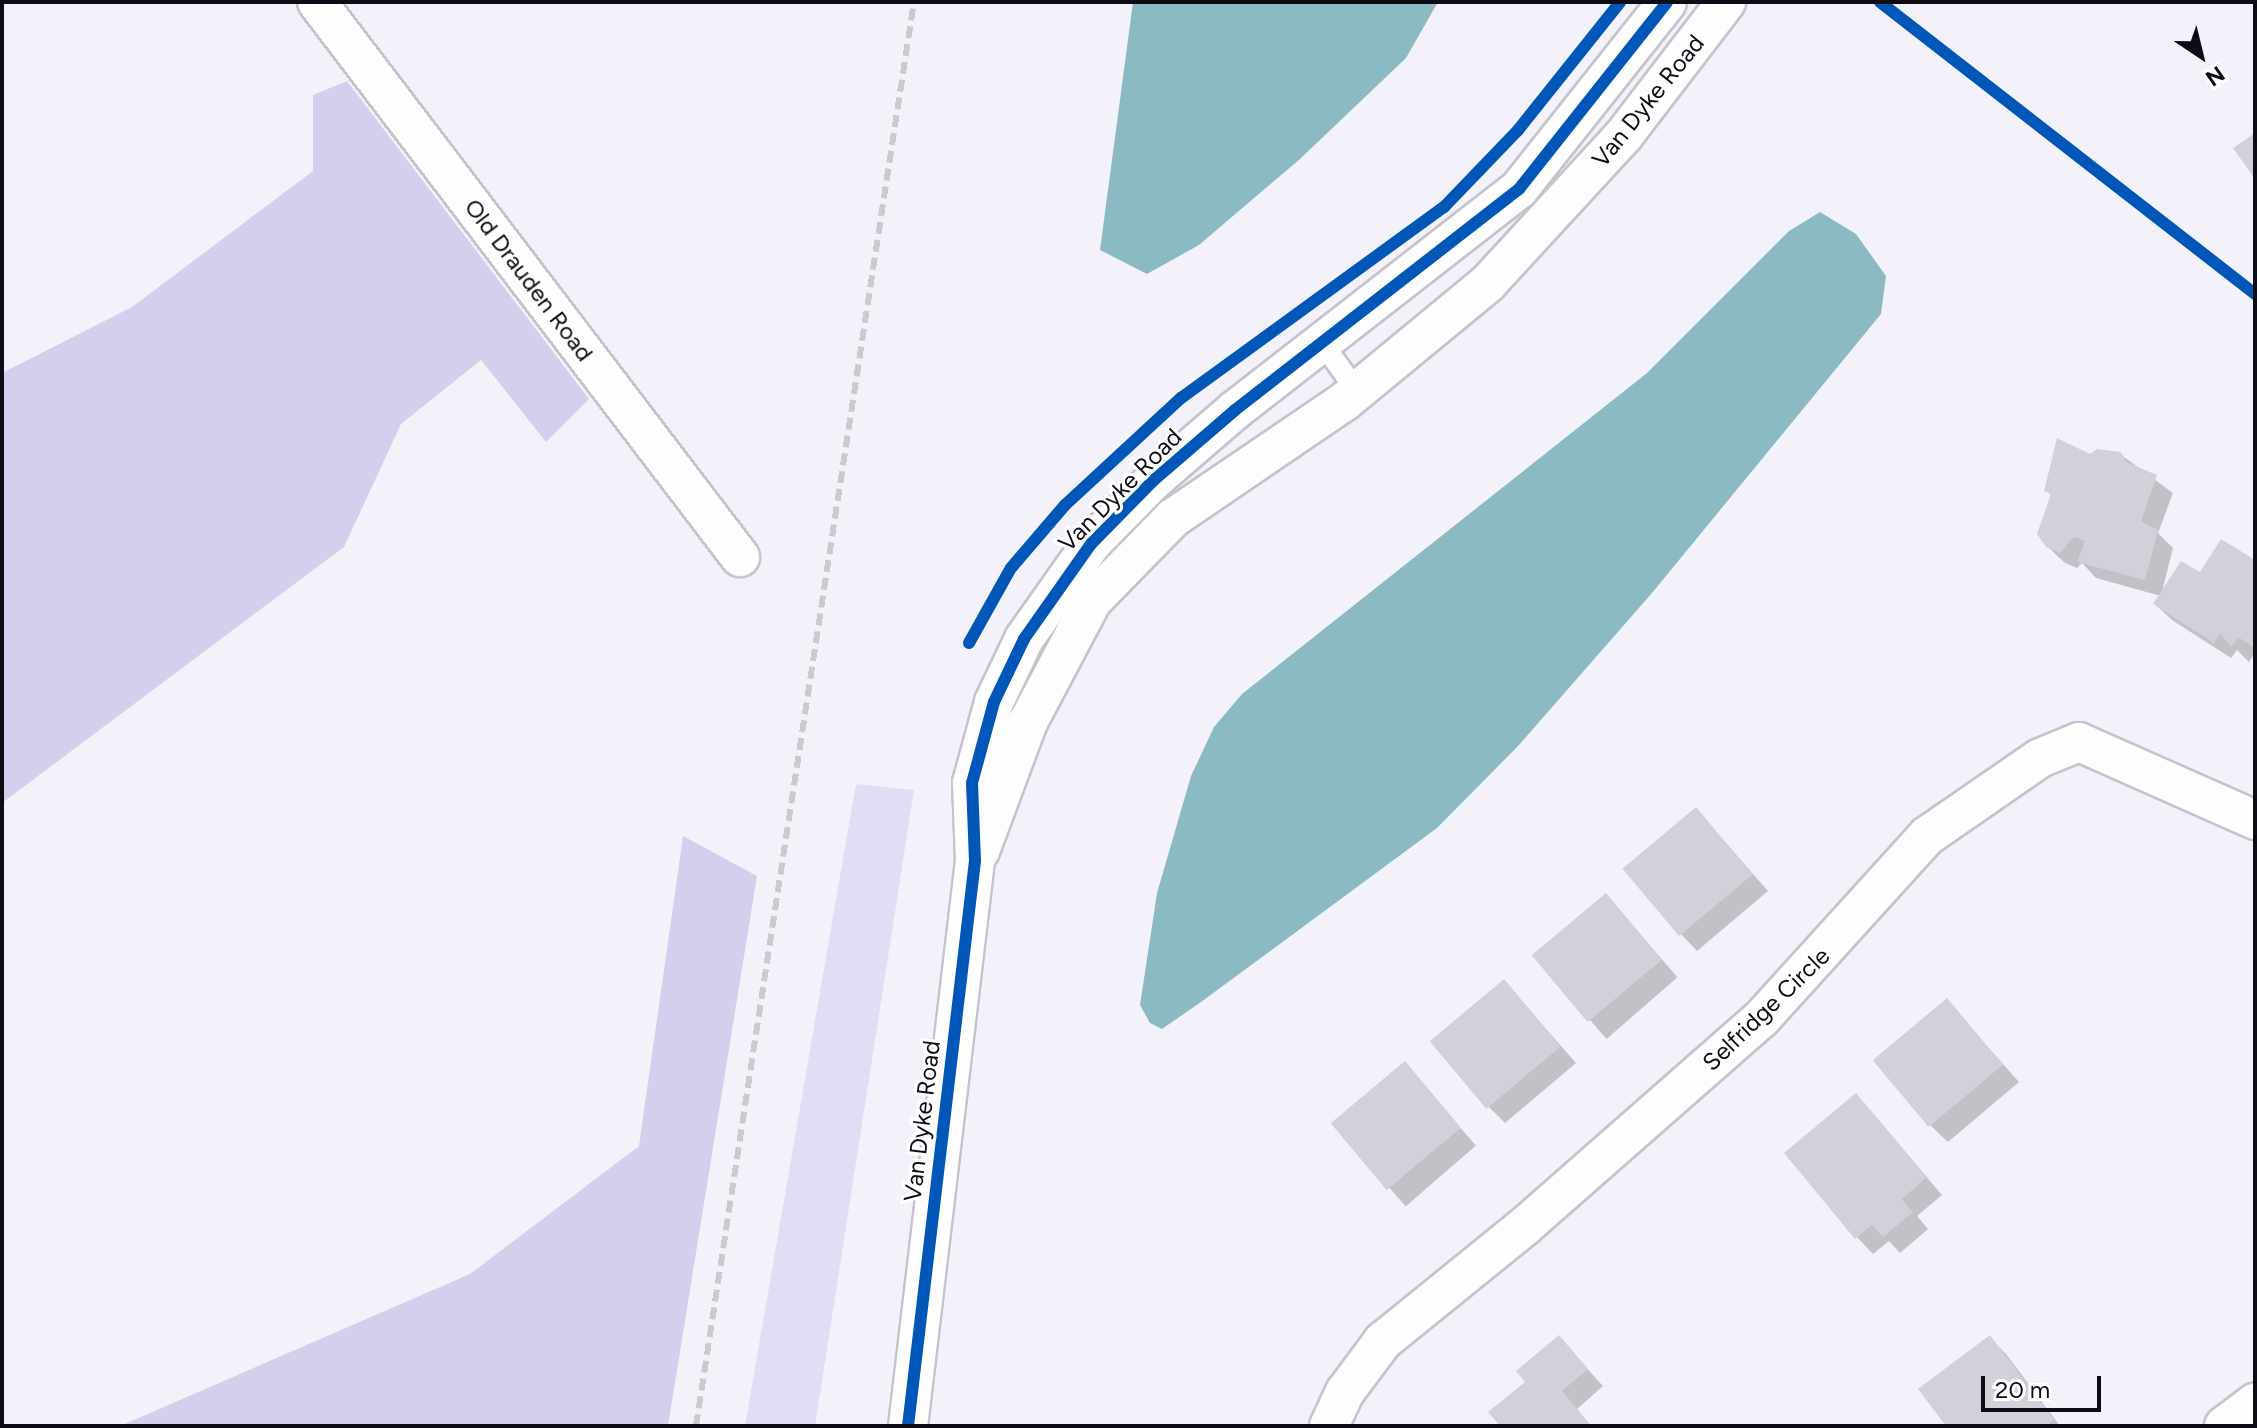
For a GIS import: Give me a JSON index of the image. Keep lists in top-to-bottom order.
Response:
{
  "streets": {
    "street": ["Van Dyke Road", "Old Drauden Road", "Selfridge Circle"]
  },
  "scale_bar": "20 m",
  "north": "bottom right"
}
